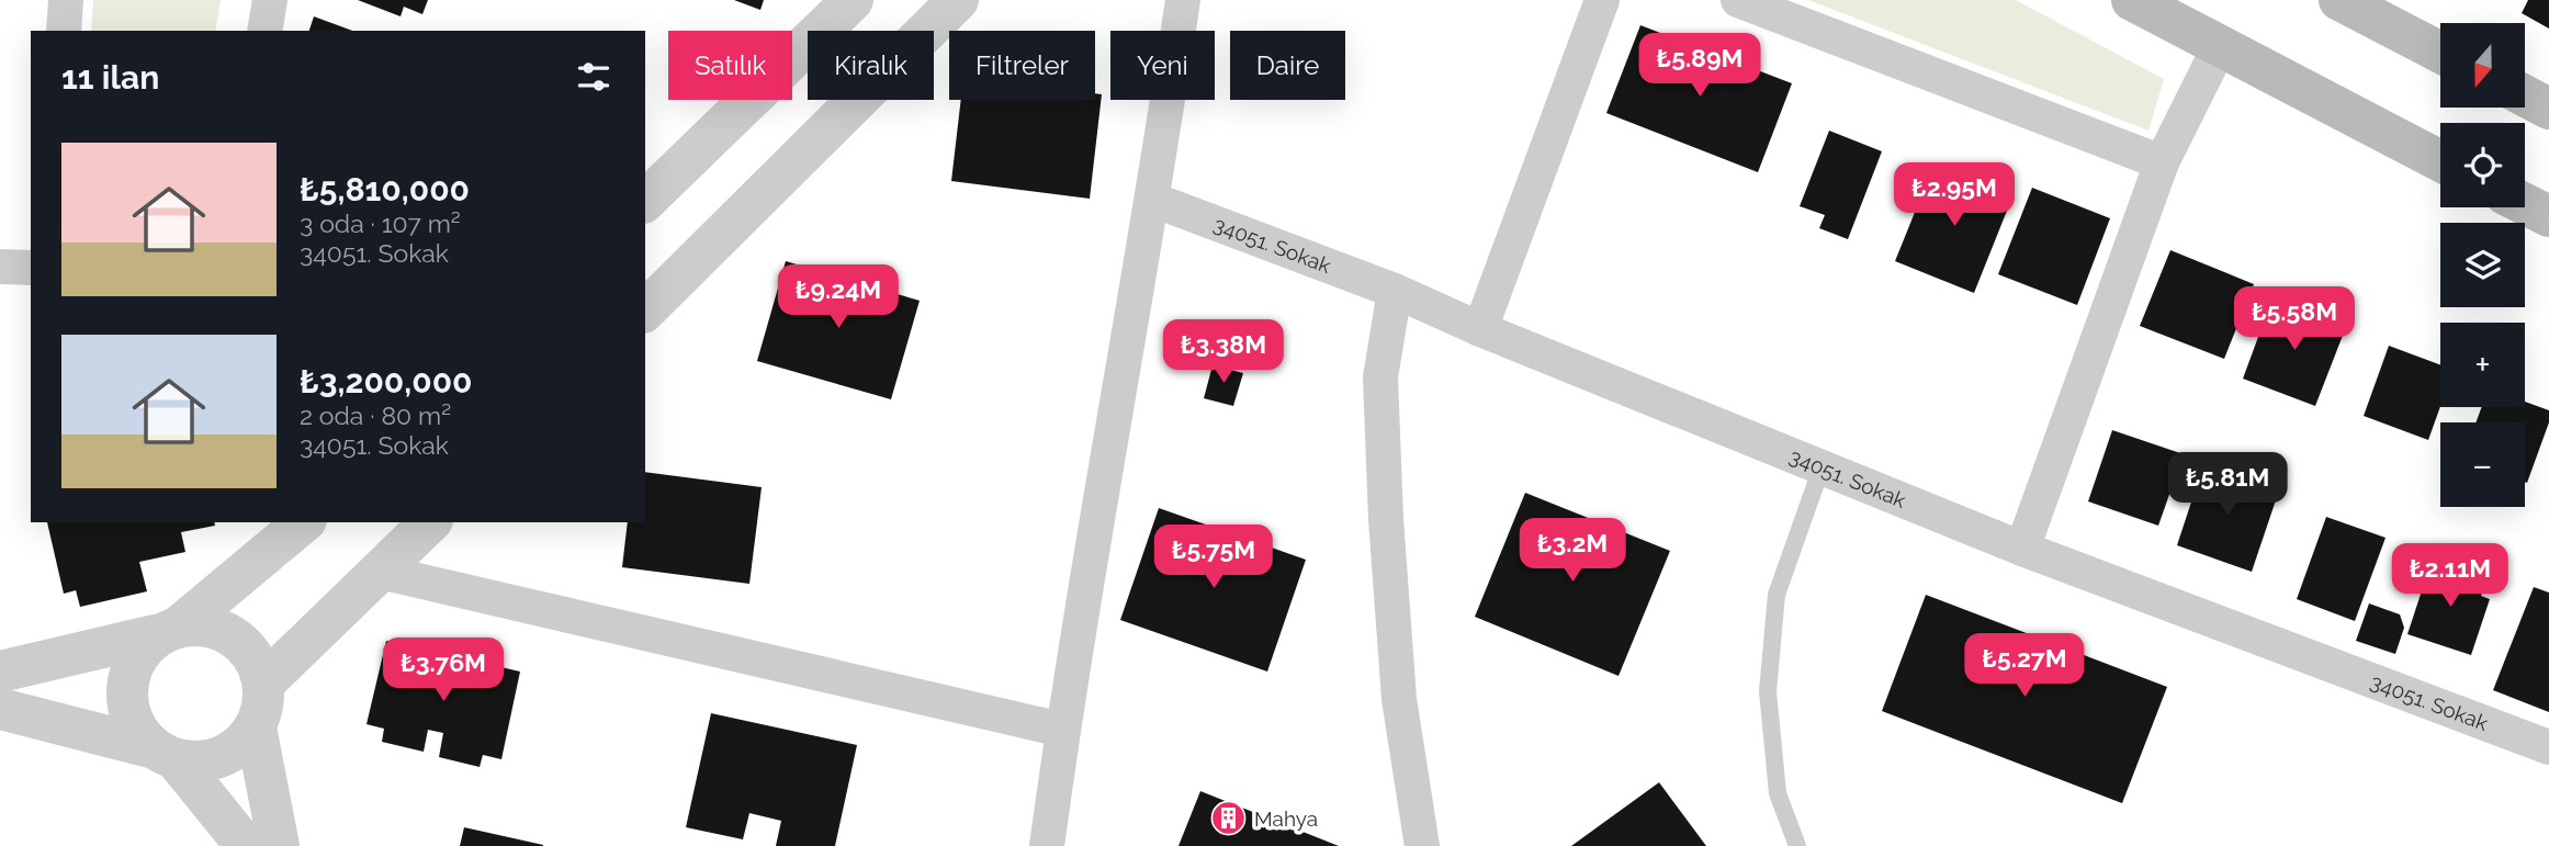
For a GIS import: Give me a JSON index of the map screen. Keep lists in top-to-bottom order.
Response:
{
  "streets": {
    "street": ["34051. Sokak"]
  },
  "places": {
    "building": ["Mahya"]
  },
  "north": "bottom",
  "page": {
    "map_buttons": ["+", "−"],
    "chip": [
      "Satılık",
      "Kiralık",
      "Filtreler",
      "Yeni",
      "Daire"
    ],
    "heading": "11 ilan",
    "price": [
      "₺5.89M",
      "₺2.95M",
      "₺9.24M",
      "₺5.58M",
      "₺3.38M",
      "₺5.81M",
      "₺3.2M",
      "₺5.75M",
      "₺2.11M",
      "₺5.27M",
      "₺3.76M"
    ],
    "list": [
      {
        "name": "₺5,810,000",
        "note": "3 oda · 107 m² · 34051. Sokak"
      },
      {
        "name": "₺3,200,000",
        "note": "2 oda · 80 m² · 34051. Sokak"
      }
    ]
  }
}
